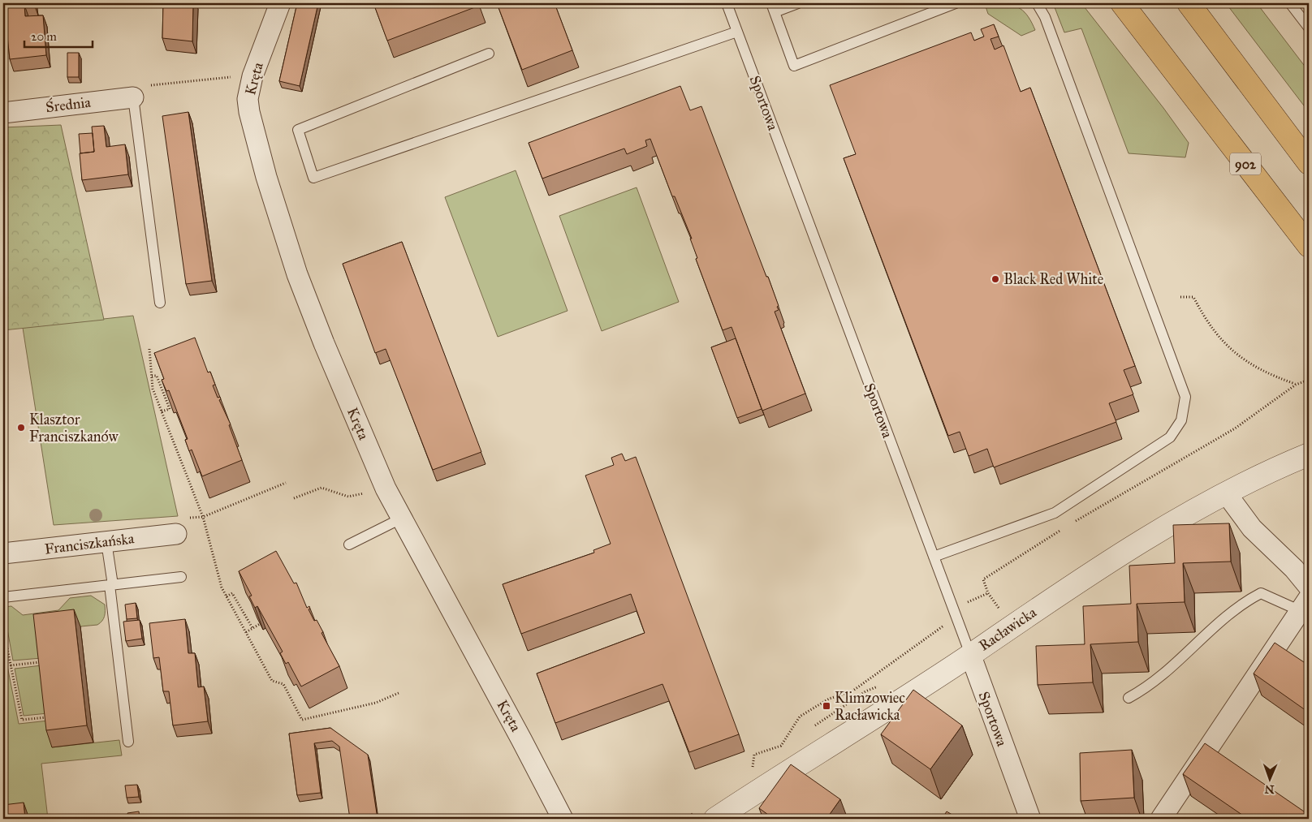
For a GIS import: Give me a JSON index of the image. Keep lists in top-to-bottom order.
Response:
{
  "streets": {
    "main road": ["902"],
    "street": [
      "Kręta",
      "Sportowa",
      "Średnia",
      "Franciszkańska",
      "Racławicka"
    ]
  },
  "crossings": [
    ["Sportowa", "Racławicka"]
  ],
  "places": {
    "other": ["Black Red White", "Klasztor Franciszkanów"],
    "transit": ["Klimzowiec Racławicka"]
  },
  "scale_bar": "20 m",
  "north": "bottom"
}
